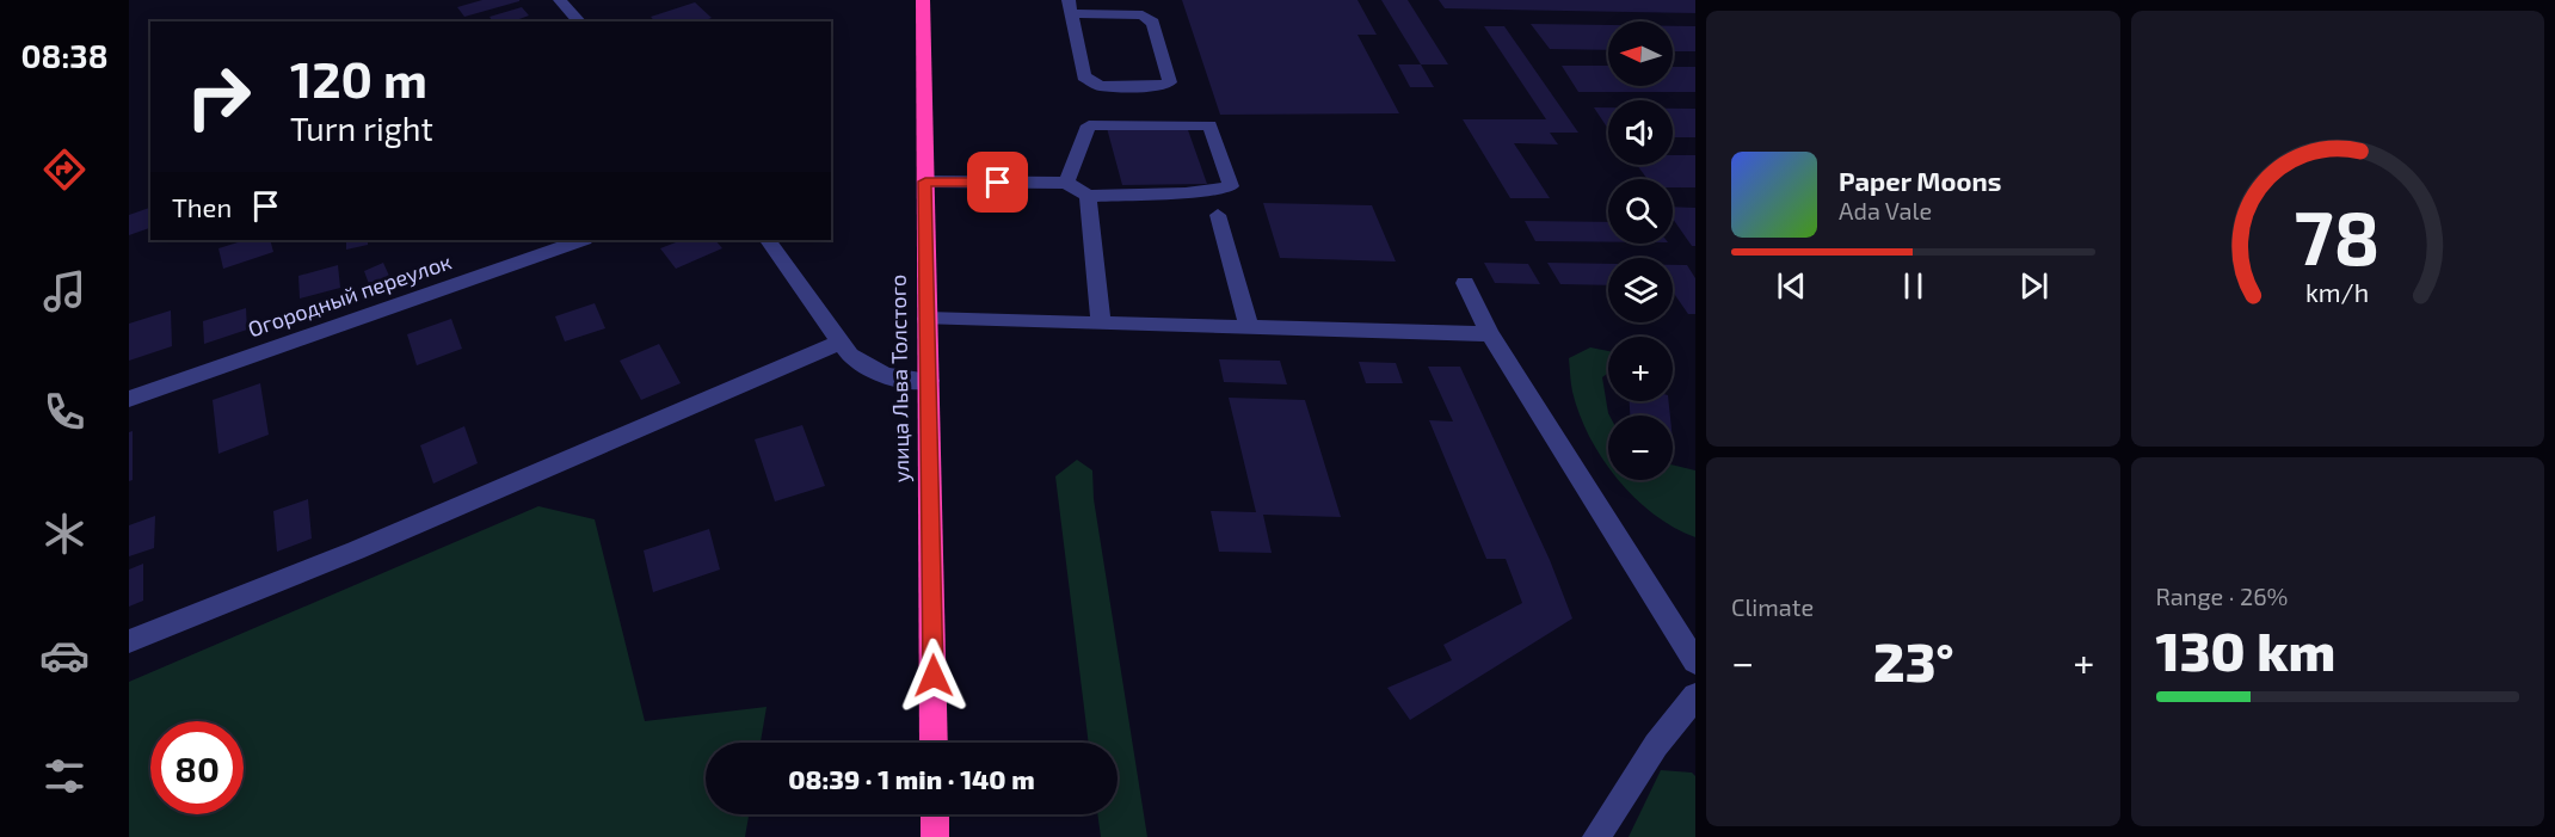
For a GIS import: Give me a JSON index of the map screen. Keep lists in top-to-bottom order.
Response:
{
  "streets": {
    "highway": ["улица Льва Толстого"],
    "street": ["Огородный переулок"]
  },
  "north": "left",
  "page": {
    "tabs": "08:38",
    "map_buttons": ["+", "−"],
    "turn": ["120 m", "Turn right"],
    "song": ["Paper Moons", "Ada Vale"],
    "then": "Then",
    "tile": [
      "Climate",
      ["Range · 26%", "130 km"]
    ],
    "heat": ["−", "23°", "+"],
    "limit": "80",
    "trip": "08:39 · 1 min · 140 m",
    "gauge": ["78", "km/h"]
  }
}
